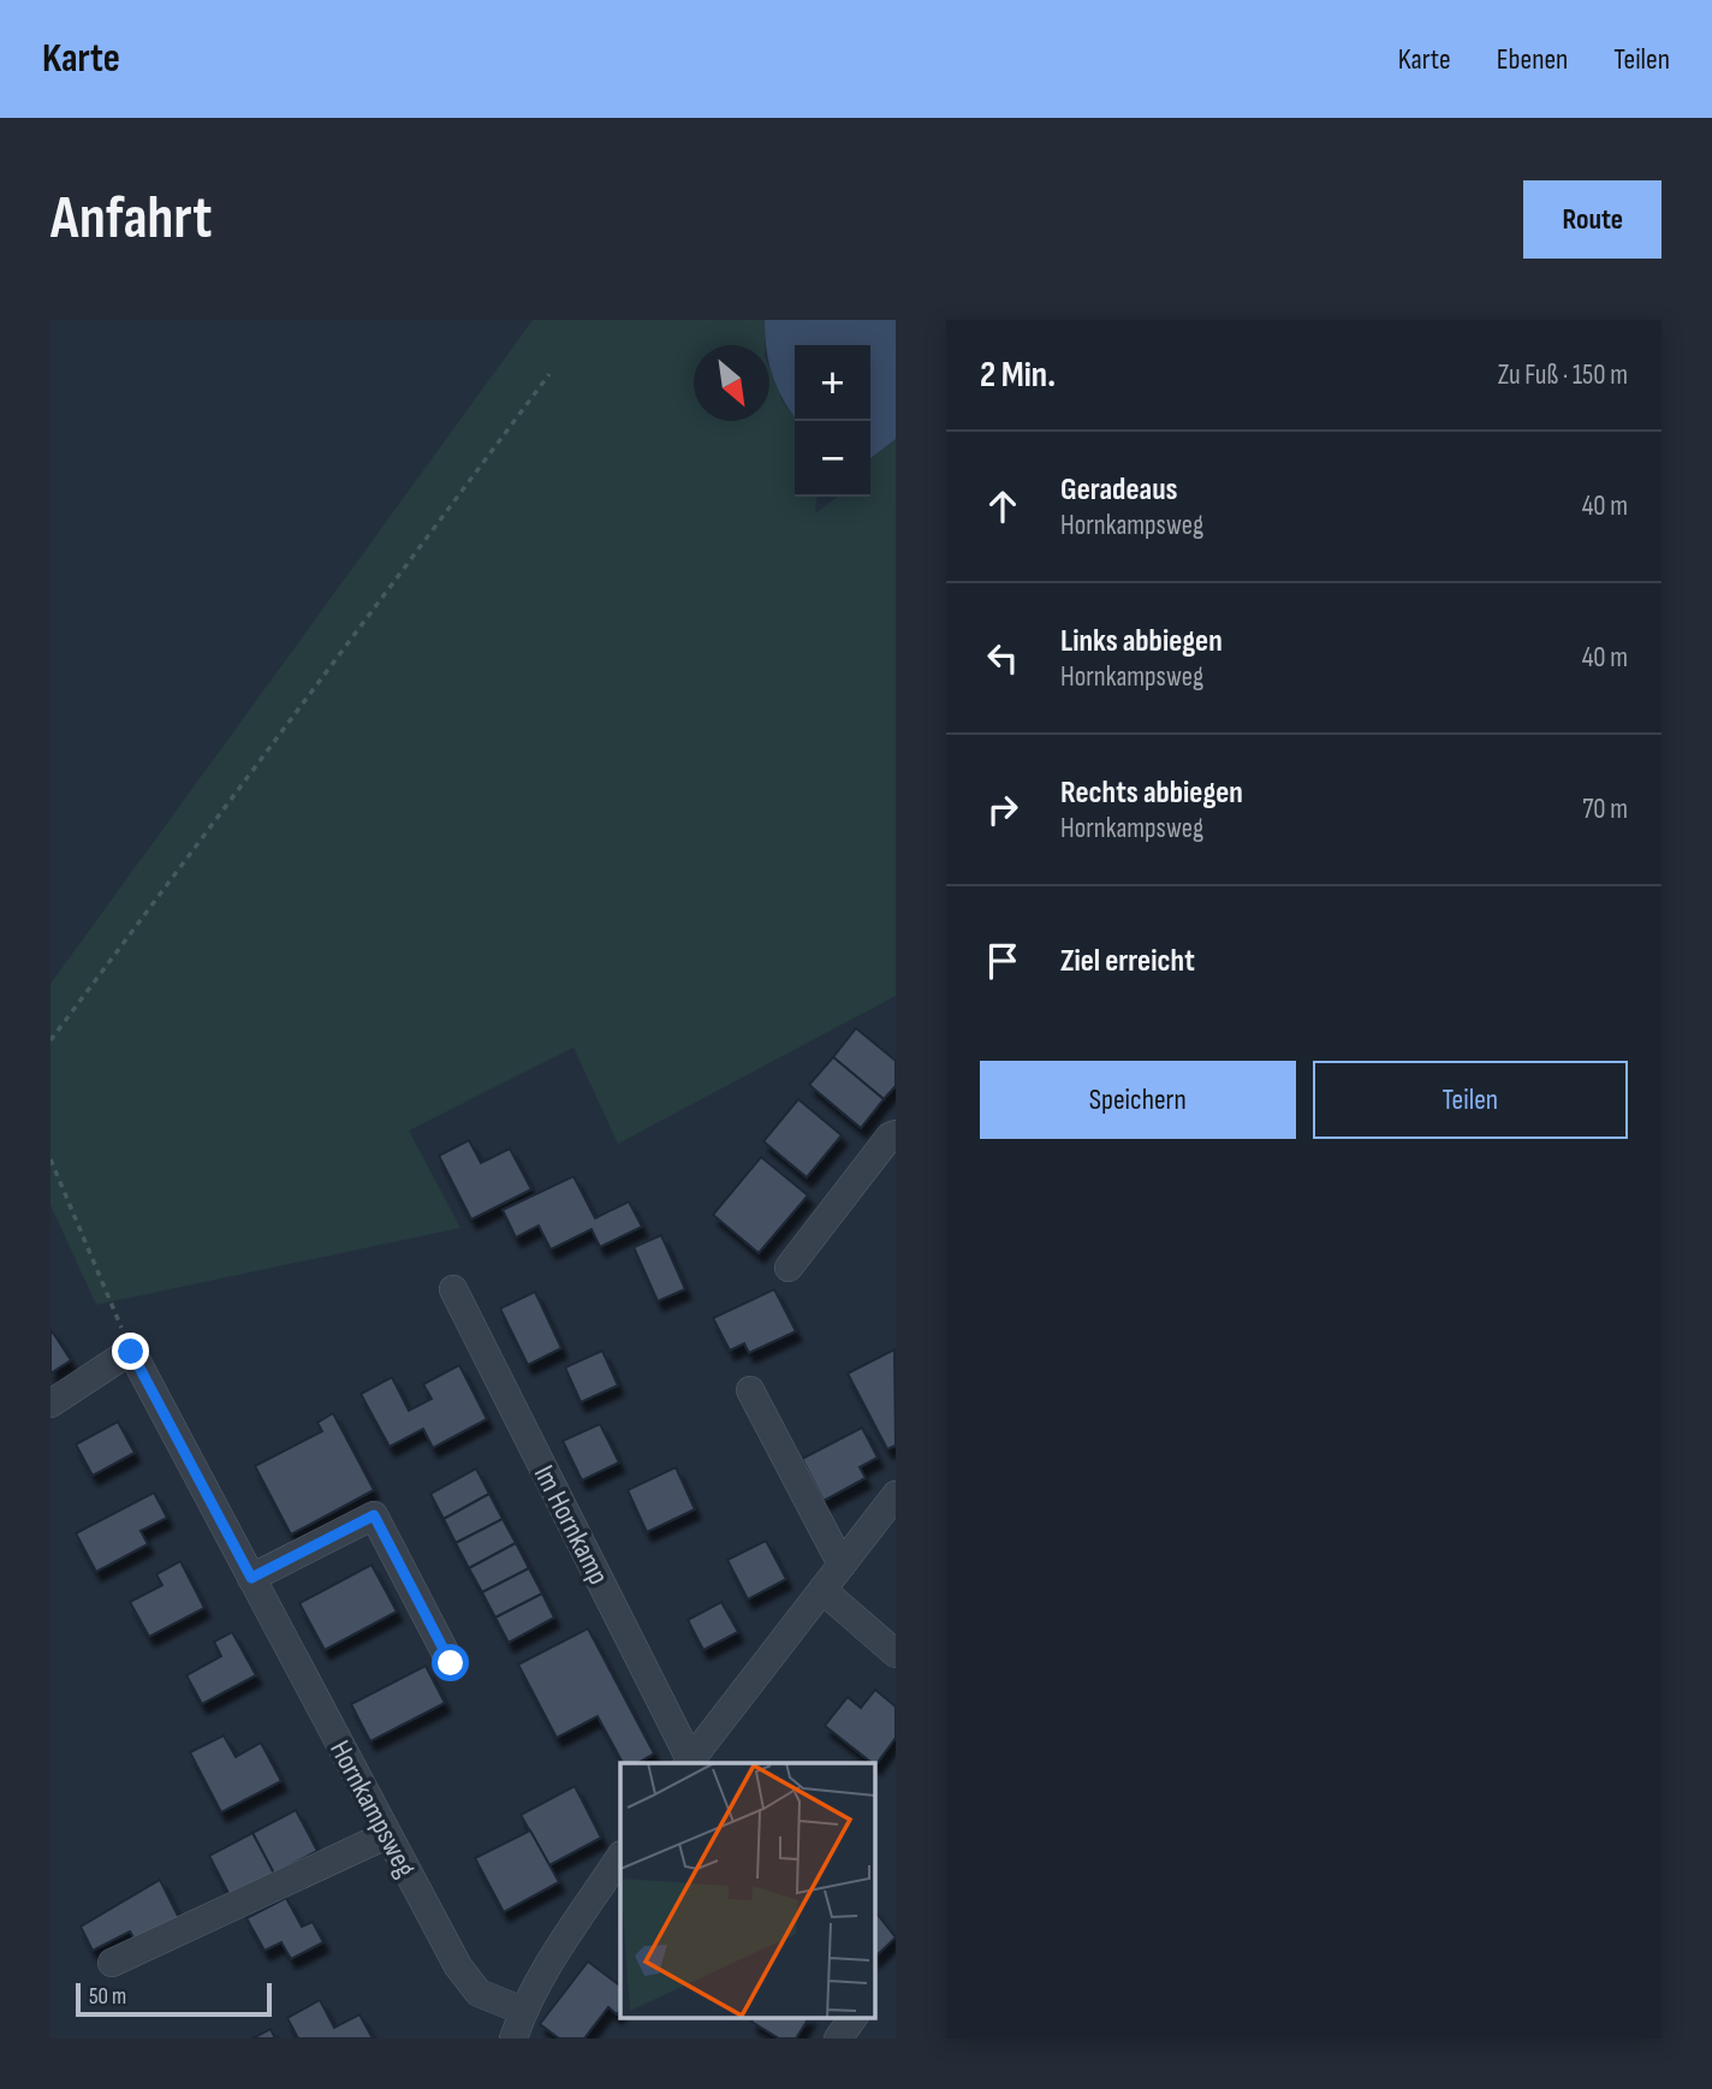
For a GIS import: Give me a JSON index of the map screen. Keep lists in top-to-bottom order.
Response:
{
  "streets": {
    "street": ["Im Hornkamp", "Hornkampsweg"]
  },
  "scale_bar": "50 m",
  "north": "bottom right",
  "page": {
    "header": "Karte",
    "nav": ["Karte", "Ebenen", "Teilen"],
    "buttons": [
      "Route",
      ["Speichern", "Teilen"]
    ],
    "title": "Anfahrt",
    "heading": ["2 Min.", "Zu Fuß · 150 m"],
    "map_buttons": ["+", "−"],
    "list": [
      ["Geradeaus", "Hornkampsweg", "40 m"],
      ["Links abbiegen", "Hornkampsweg", "40 m"],
      ["Rechts abbiegen", "Hornkampsweg", "70 m"],
      "Ziel erreicht"
    ],
    "scale": "50 m"
  }
}
